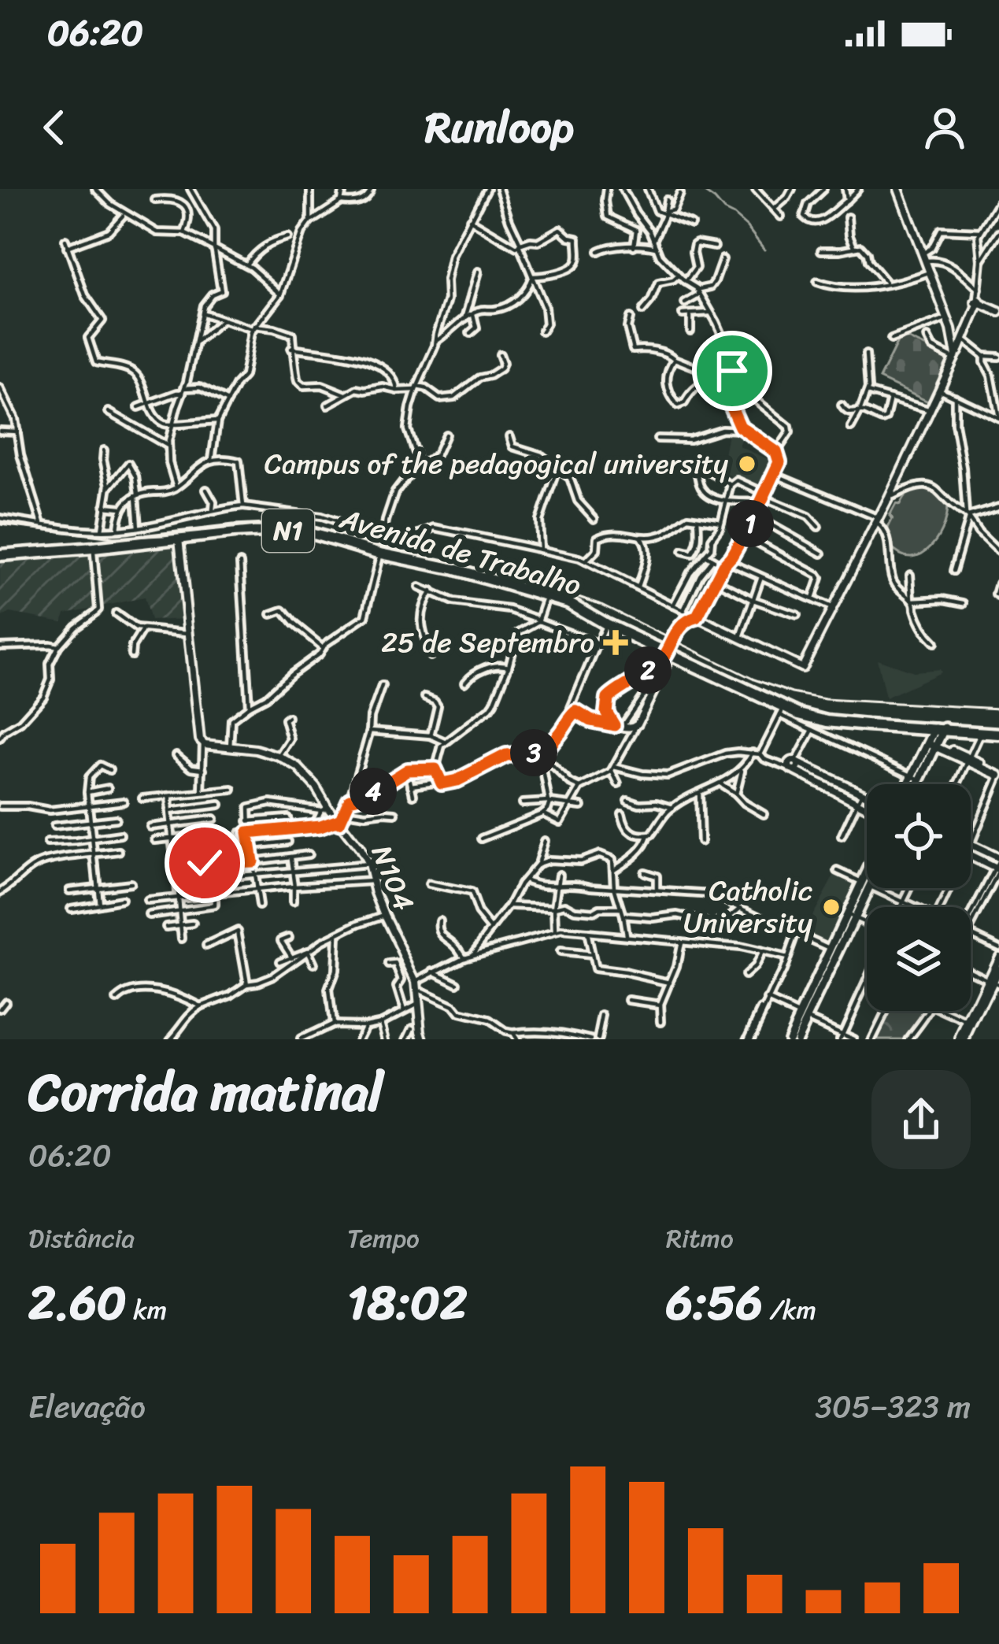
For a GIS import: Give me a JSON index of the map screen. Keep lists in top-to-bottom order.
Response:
{
  "streets": {
    "highway": ["N1", "Avenida de Trabalho"],
    "street": ["N104"]
  },
  "places": {
    "other": ["Campus of the pedagogical university", "Catholic University"],
    "health": ["25 de Septembro"]
  },
  "page": {
    "status": "06:20",
    "header": "Runloop",
    "pins": [
      "1",
      "2",
      "3",
      "4"
    ],
    "heading": ["Corrida matinal", "06:20"],
    "stats": [
      ["Distância", "2.60 km"],
      ["Tempo", "18:02"],
      ["Ritmo", "6:56 /km"]
    ],
    "chart": ["Elevação", "305–323 m"]
  }
}
